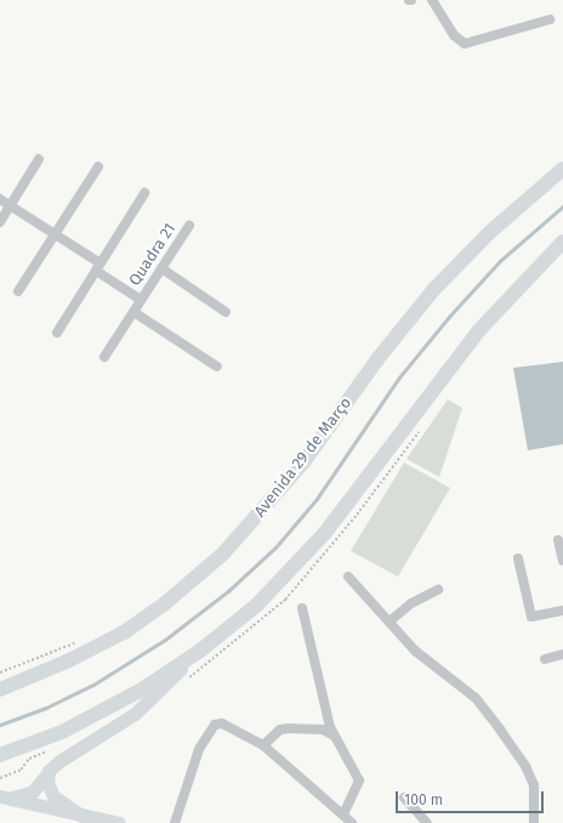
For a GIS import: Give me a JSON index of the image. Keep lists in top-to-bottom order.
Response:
{
  "streets": {
    "main road": ["Avenida 29 de Março"],
    "street": ["Quadra 21"]
  },
  "scale_bar": "100 m"
}
